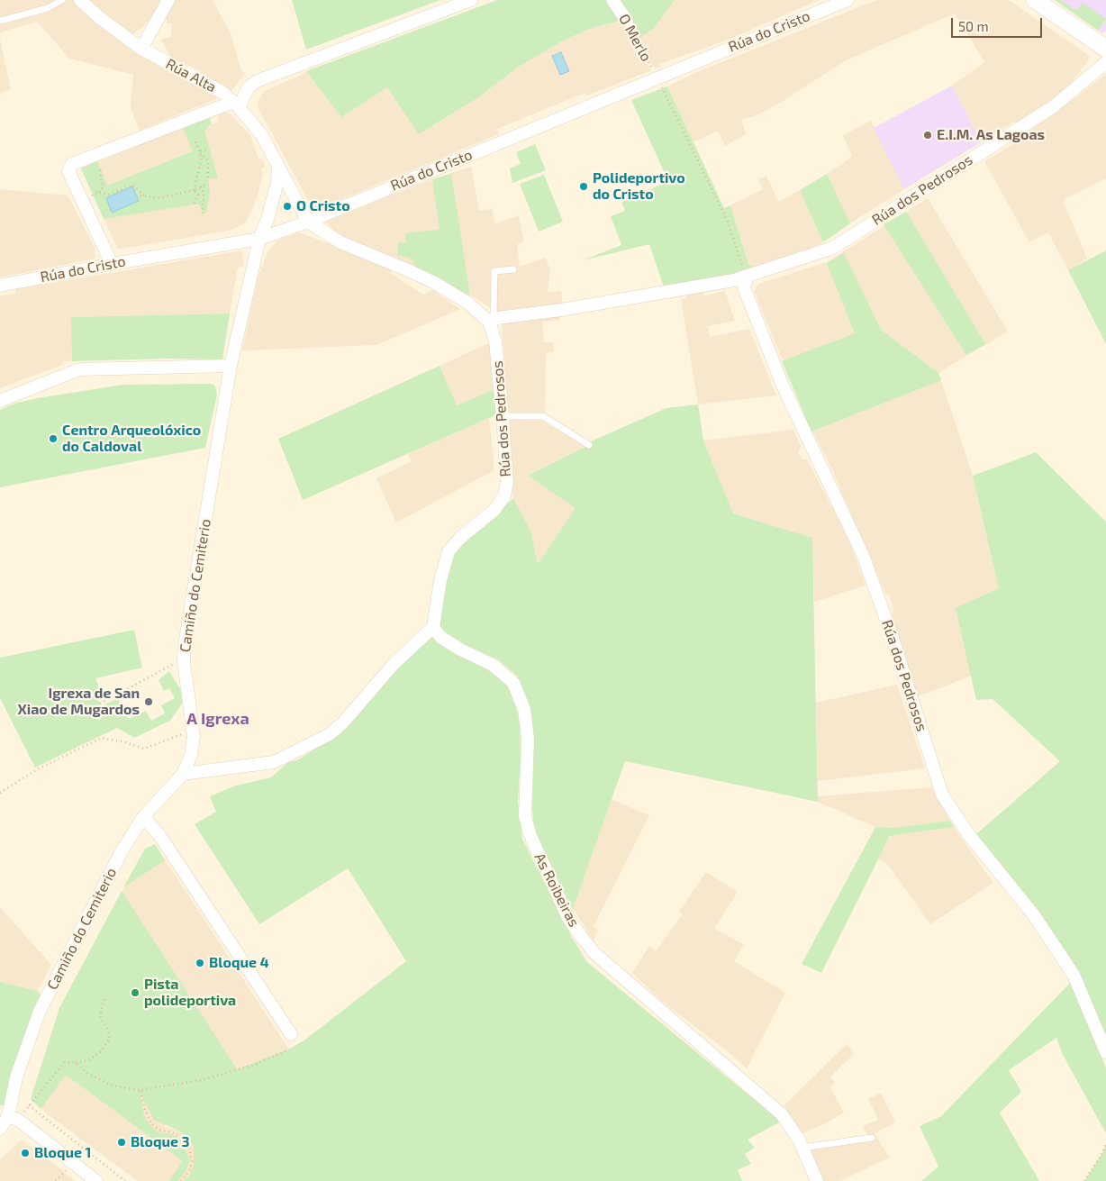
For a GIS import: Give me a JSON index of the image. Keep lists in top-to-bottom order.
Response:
{
  "streets": {
    "street": [
      "Rúa do Cristo",
      "O Merlo",
      "Rúa Alta",
      "Rúa dos Pedrosos",
      "Camiño do Cemiterio",
      "As Roibeiras"
    ]
  },
  "crossings": [
    ["Rúa do Cristo", "O Merlo"],
    ["Rúa do Cristo", "Rúa Alta"],
    ["Rúa do Cristo", "Camiño do Cemiterio"],
    ["O Merlo", "Rúa dos Pedrosos"],
    ["Rúa dos Pedrosos", "As Roibeiras"]
  ],
  "districts": ["A Igrexa"],
  "places": [
    "E.I.M. As Lagoas",
    "Polideportivo do Cristo",
    "O Cristo",
    "Centro Arqueolóxico do Caldoval",
    "Igrexa de San Xiao de Mugardos",
    "Bloque 4",
    "Pista polideportiva",
    "Bloque 3",
    "Bloque 1"
  ],
  "scale_bar": "50 m"
}
